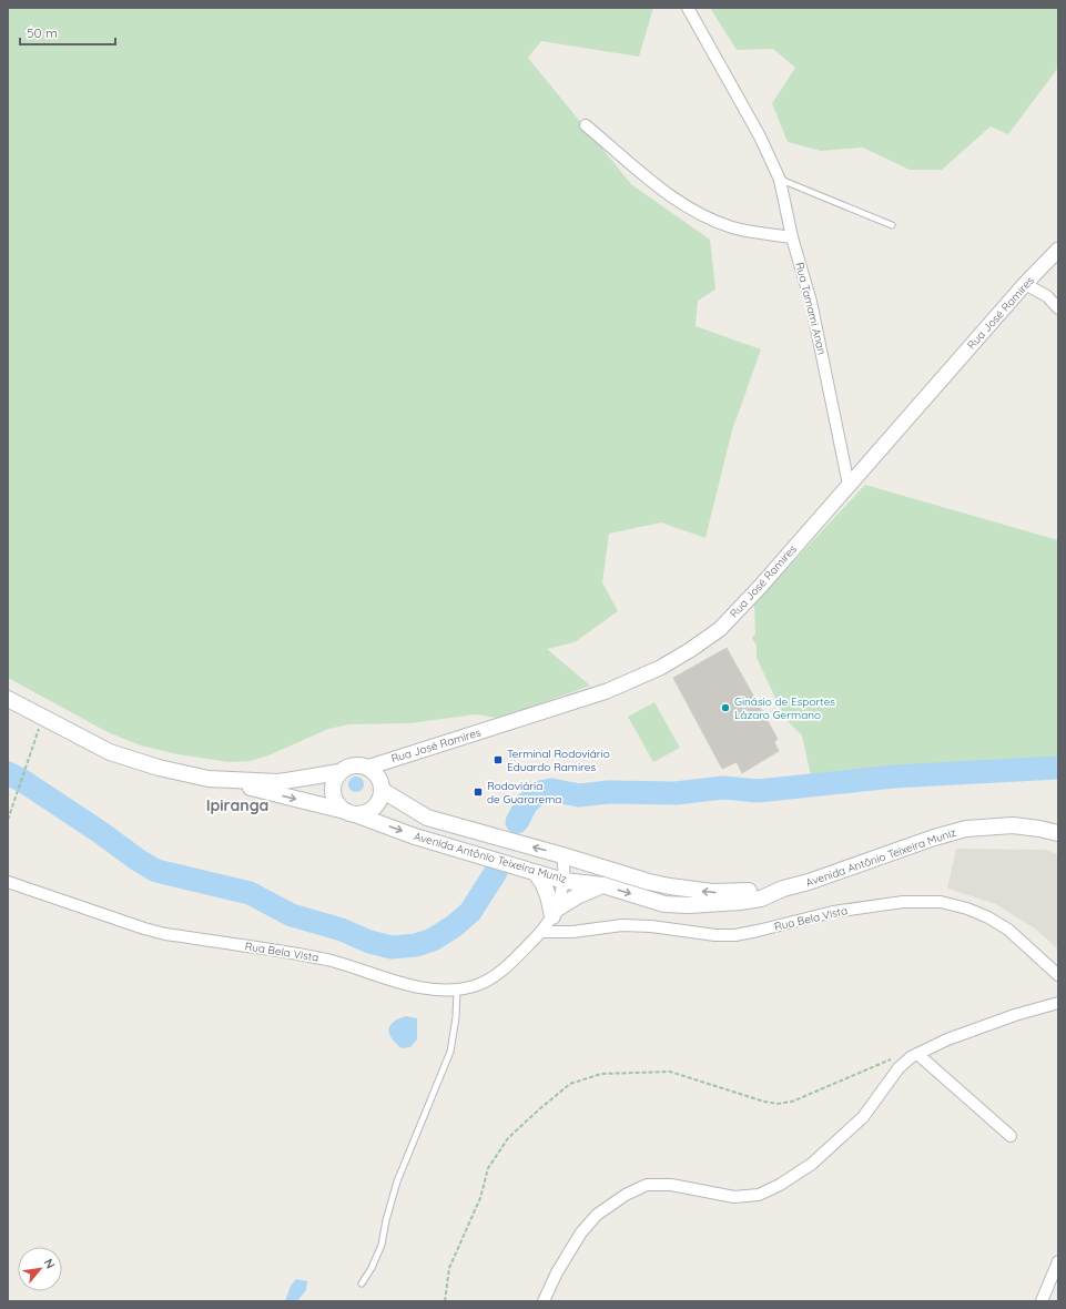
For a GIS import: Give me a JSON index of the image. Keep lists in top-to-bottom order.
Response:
{
  "streets": {
    "main road": ["Avenida Antônio Teixeira Muniz"],
    "street": ["Rua Tamami Anan", "Rua José Ramires", "Rua Bela Vista"]
  },
  "crossings": [
    ["Rua Tamami Anan", "Rua José Ramires"],
    ["Rua José Ramires", "Avenida Antônio Teixeira Muniz"]
  ],
  "districts": ["Ipiranga"],
  "places": {
    "other": ["Ginásio de Esportes Lázaro Germano"],
    "transit": ["Terminal Rodoviário Eduardo Ramires", "Rodoviária de Guararema"]
  },
  "scale_bar": "50 m",
  "north": "top right"
}
